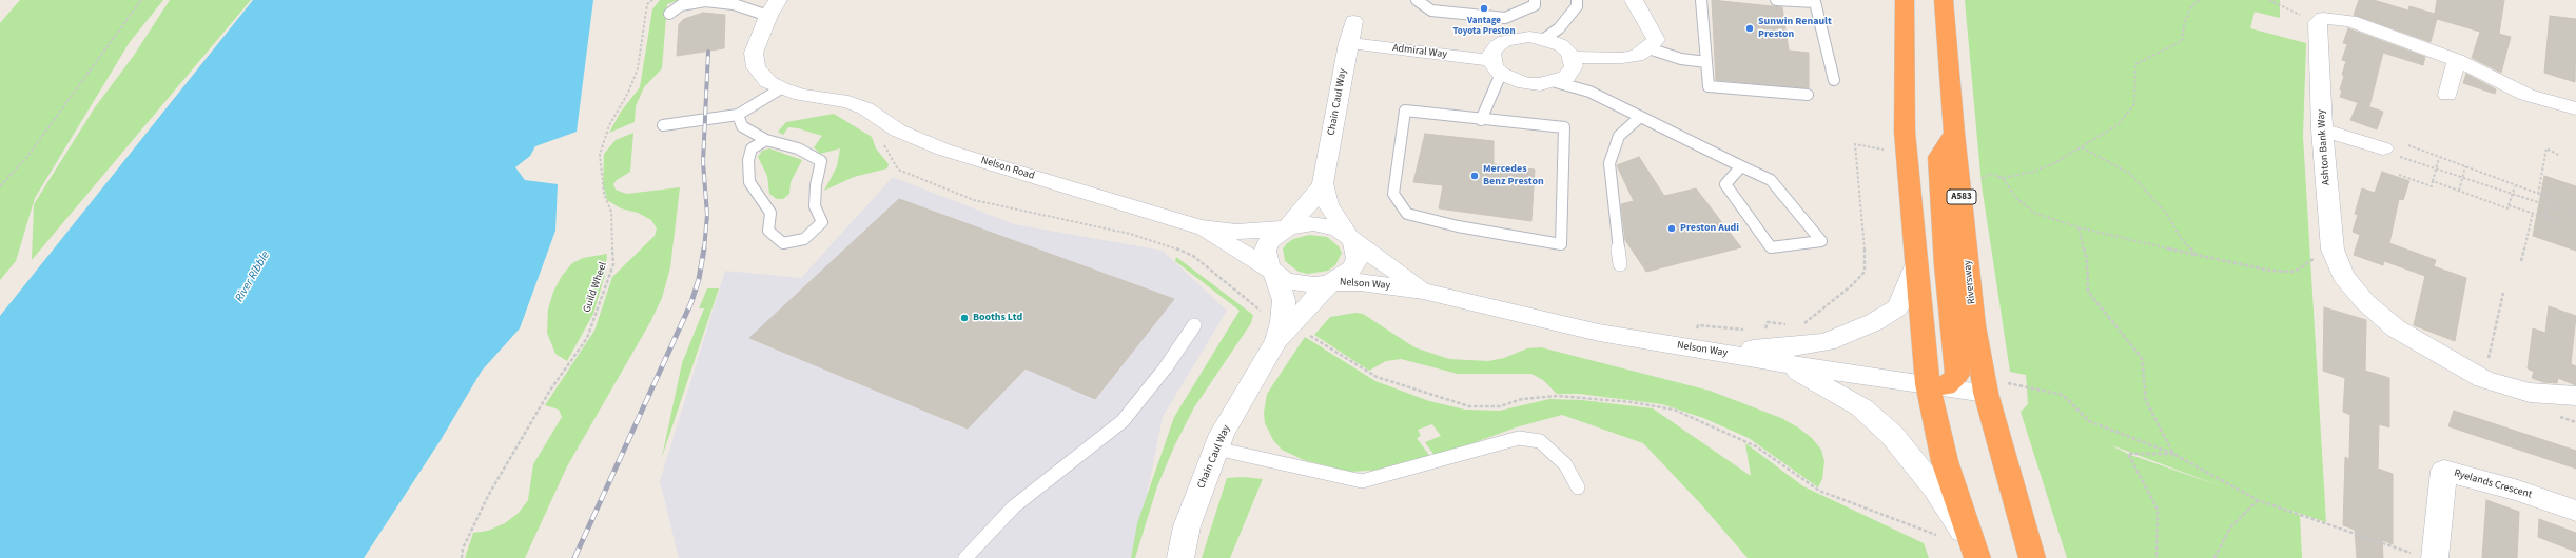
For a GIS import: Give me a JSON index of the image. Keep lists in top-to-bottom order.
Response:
{
  "streets": {
    "highway": ["A583", "Riversway"],
    "street": [
      "Admiral Way",
      "Chain Caul Way",
      "Ashton Bank Way",
      "Nelson Road",
      "Nelson Way",
      "Ryelands Crescent"
    ],
    "path": ["Guild Wheel"]
  },
  "crossings": [
    ["Admiral Way", "Chain Caul Way"],
    ["Chain Caul Way", "Nelson Road"],
    ["Chain Caul Way", "Nelson Way"],
    ["Nelson Road", "Nelson Way"],
    ["A583", "Riversway"],
    ["A583", "Nelson Way"],
    ["Riversway", "Nelson Way"]
  ],
  "water": ["River Ribble"],
  "places": [
    "Vantage Toyota Preston",
    "Sunwin Renault Preston",
    "Mercedes Benz Preston",
    "Preston Audi",
    "Booths Ltd"
  ]
}
